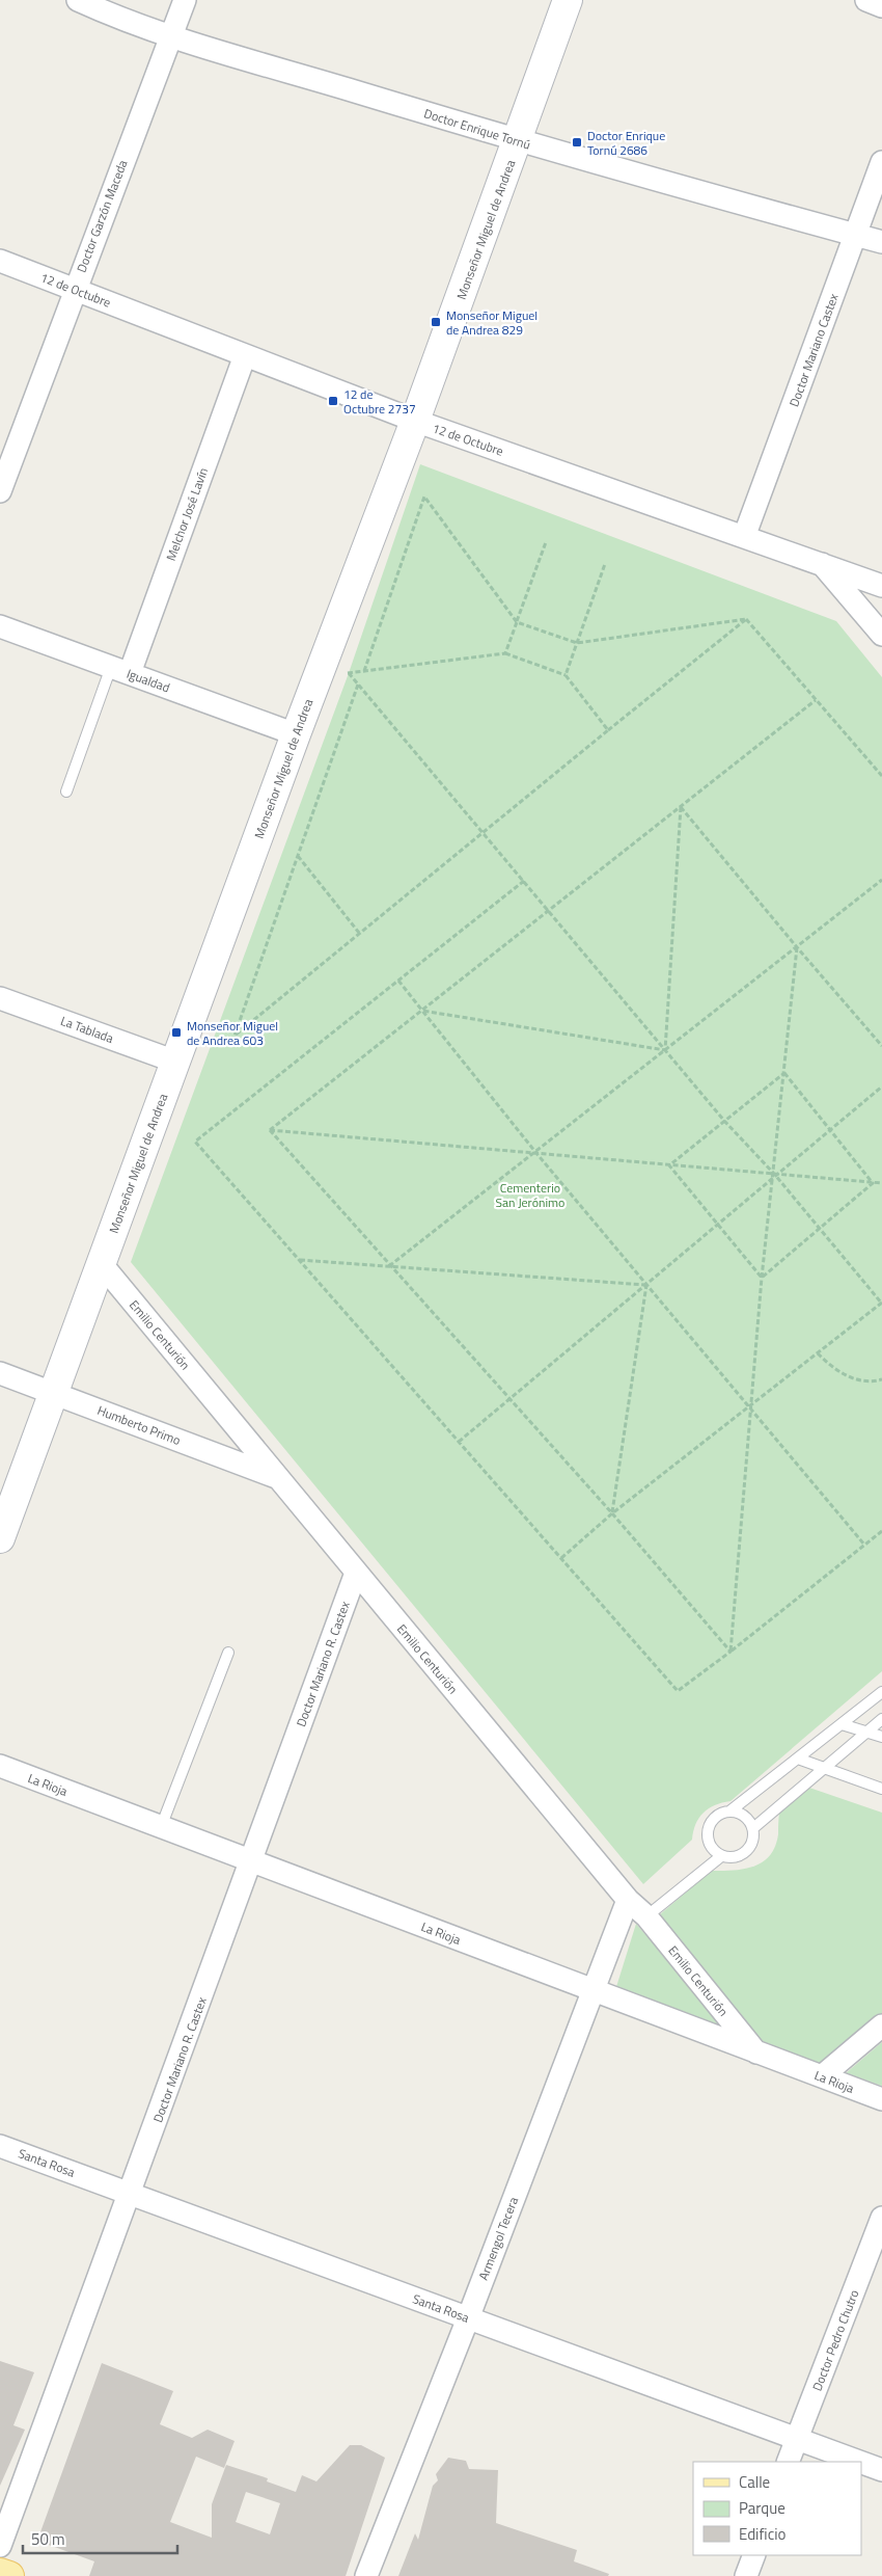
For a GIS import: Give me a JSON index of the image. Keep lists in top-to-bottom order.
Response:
{
  "streets": {
    "main road": ["Monseñor Miguel de Andrea"],
    "street": [
      "Doctor Enrique Tornú",
      "Doctor Garzón Maceda",
      "12 de Octubre",
      "Doctor Mariano Castex",
      "Melchor José Lavín",
      "Igualdad",
      "La Tablada",
      "Emilio Centurión",
      "Humberto Primo",
      "Doctor Mariano R. Castex",
      "La Rioja",
      "Santa Rosa",
      "Armengol Tecera",
      "Doctor Pedro Chutro"
    ]
  },
  "crossings": [
    ["Doctor Enrique Tornú", "Doctor Garzón Maceda"],
    ["Doctor Enrique Tornú", "Monseñor Miguel de Andrea"],
    ["Doctor Enrique Tornú", "Doctor Mariano Castex"],
    ["Doctor Garzón Maceda", "12 de Octubre"],
    ["Monseñor Miguel de Andrea", "12 de Octubre"],
    ["Monseñor Miguel de Andrea", "Igualdad"],
    ["Monseñor Miguel de Andrea", "La Tablada"],
    ["Monseñor Miguel de Andrea", "Emilio Centurión"],
    ["Monseñor Miguel de Andrea", "Humberto Primo"],
    ["12 de Octubre", "Doctor Mariano Castex"],
    ["12 de Octubre", "Melchor José Lavín"],
    ["Melchor José Lavín", "Igualdad"],
    ["Emilio Centurión", "Humberto Primo"],
    ["Emilio Centurión", "Doctor Mariano R. Castex"],
    ["Emilio Centurión", "La Rioja"],
    ["Emilio Centurión", "Armengol Tecera"],
    ["Doctor Mariano R. Castex", "La Rioja"],
    ["Doctor Mariano R. Castex", "Santa Rosa"],
    ["La Rioja", "Armengol Tecera"],
    ["Santa Rosa", "Armengol Tecera"],
    ["Santa Rosa", "Doctor Pedro Chutro"]
  ],
  "parks": ["Cementerio San Jerónimo"],
  "places": {
    "transit": [
      "Doctor Enrique Tornú 2686",
      "Monseñor Miguel de Andrea 829",
      "12 de Octubre 2737",
      "Monseñor Miguel de Andrea 603"
    ]
  },
  "legend": ["Calle", "Parque", "Edificio"],
  "scale_bar": "50 m"
}
